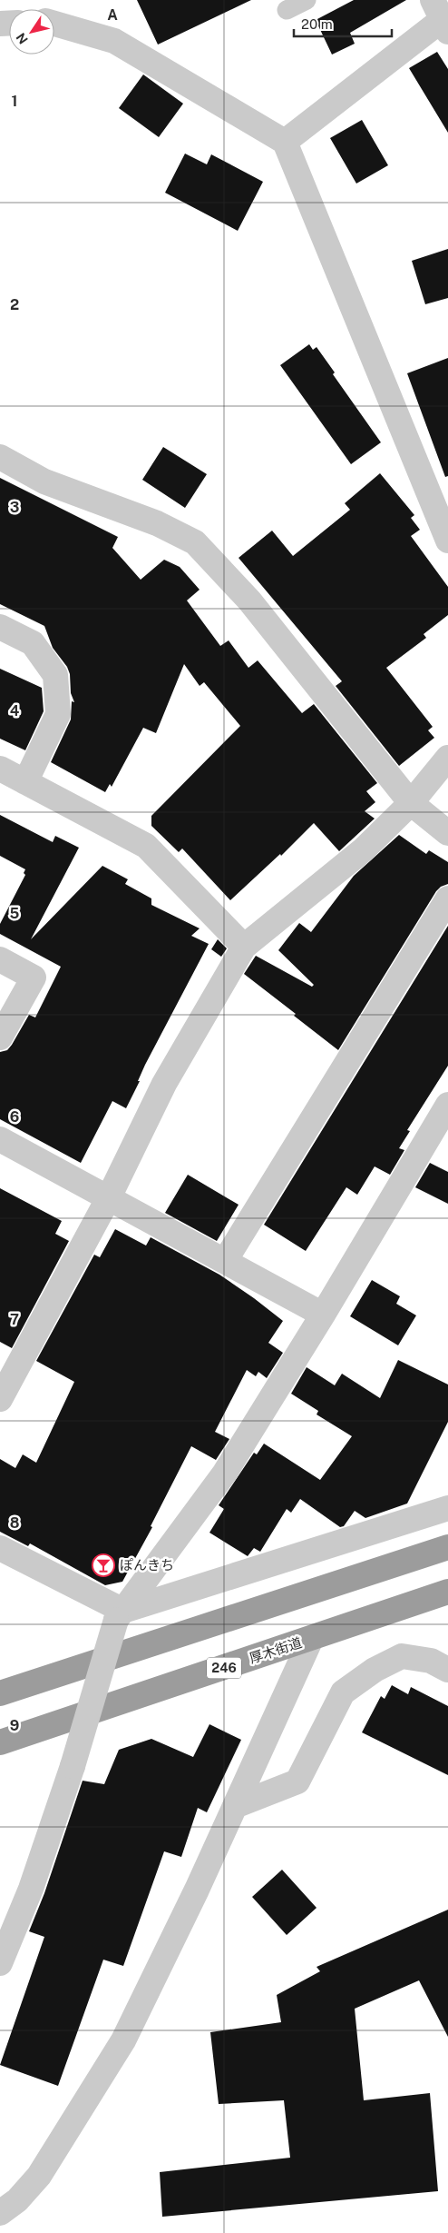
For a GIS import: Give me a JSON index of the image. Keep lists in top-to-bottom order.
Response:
{
  "streets": {
    "highway": ["厚木街道", "246"]
  },
  "places": {
    "bar": ["ぽんきち"]
  },
  "scale_bar": "20 m",
  "north": "bottom left",
  "grid": {
    "columns": ["A"],
    "rows": [
      "1",
      "2",
      "3",
      "4",
      "5",
      "6",
      "7",
      "8",
      "9"
    ]
  }
}
